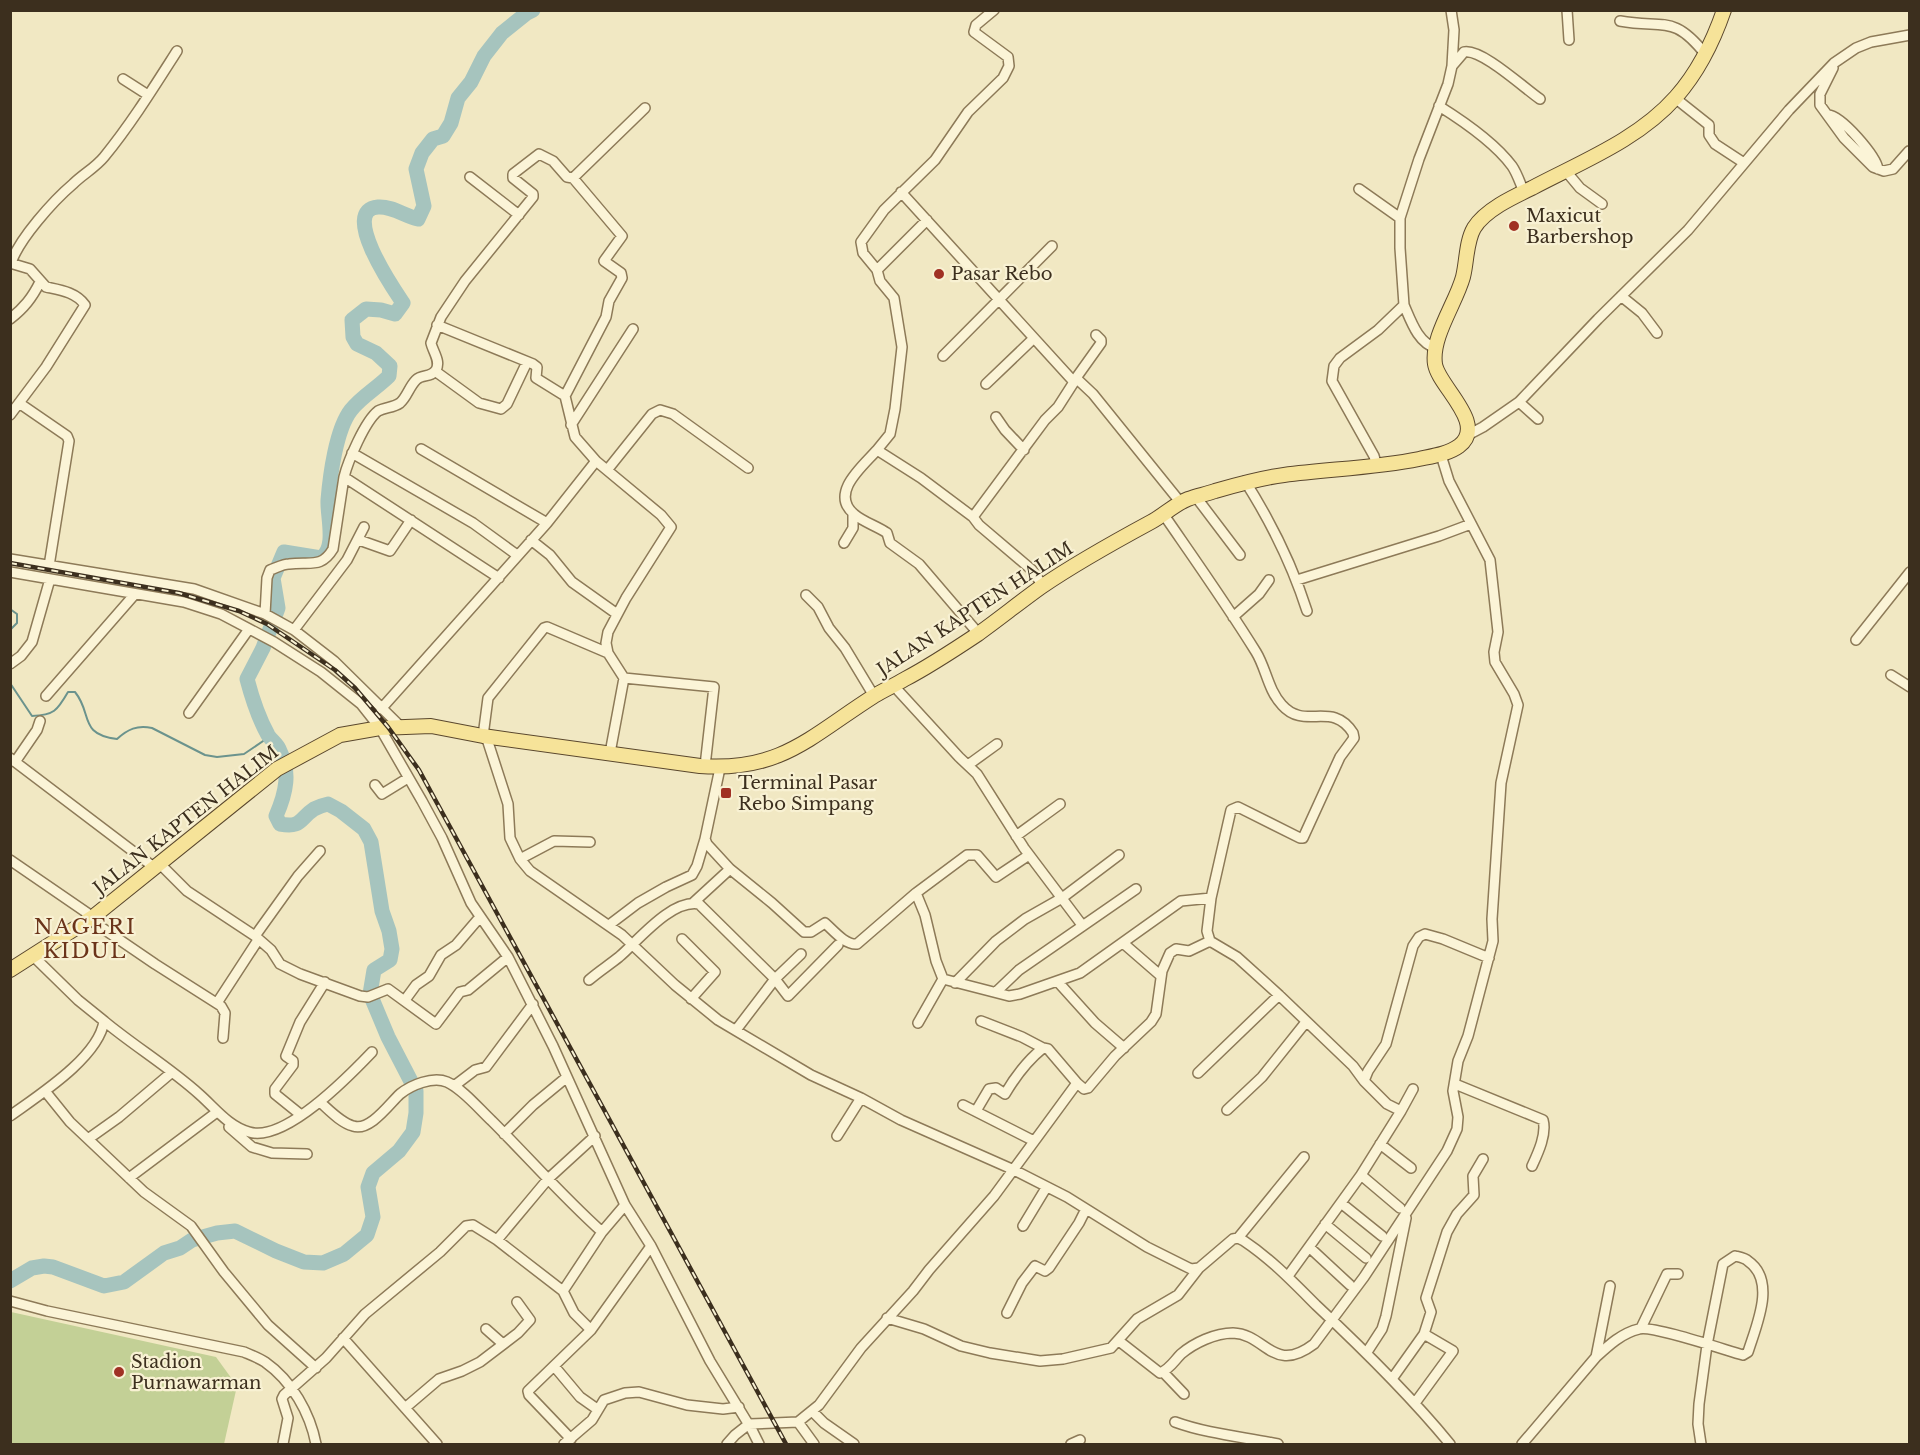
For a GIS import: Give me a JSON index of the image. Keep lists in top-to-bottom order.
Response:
{
  "streets": {
    "main road": ["JALAN KAPTEN HALIM"]
  },
  "districts": ["NAGERI KIDUL"],
  "places": {
    "other": ["Maxicut Barbershop", "Pasar Rebo", "Stadion Purnawarman"],
    "transit": ["Terminal Pasar Rebo Simpang"]
  }
}
